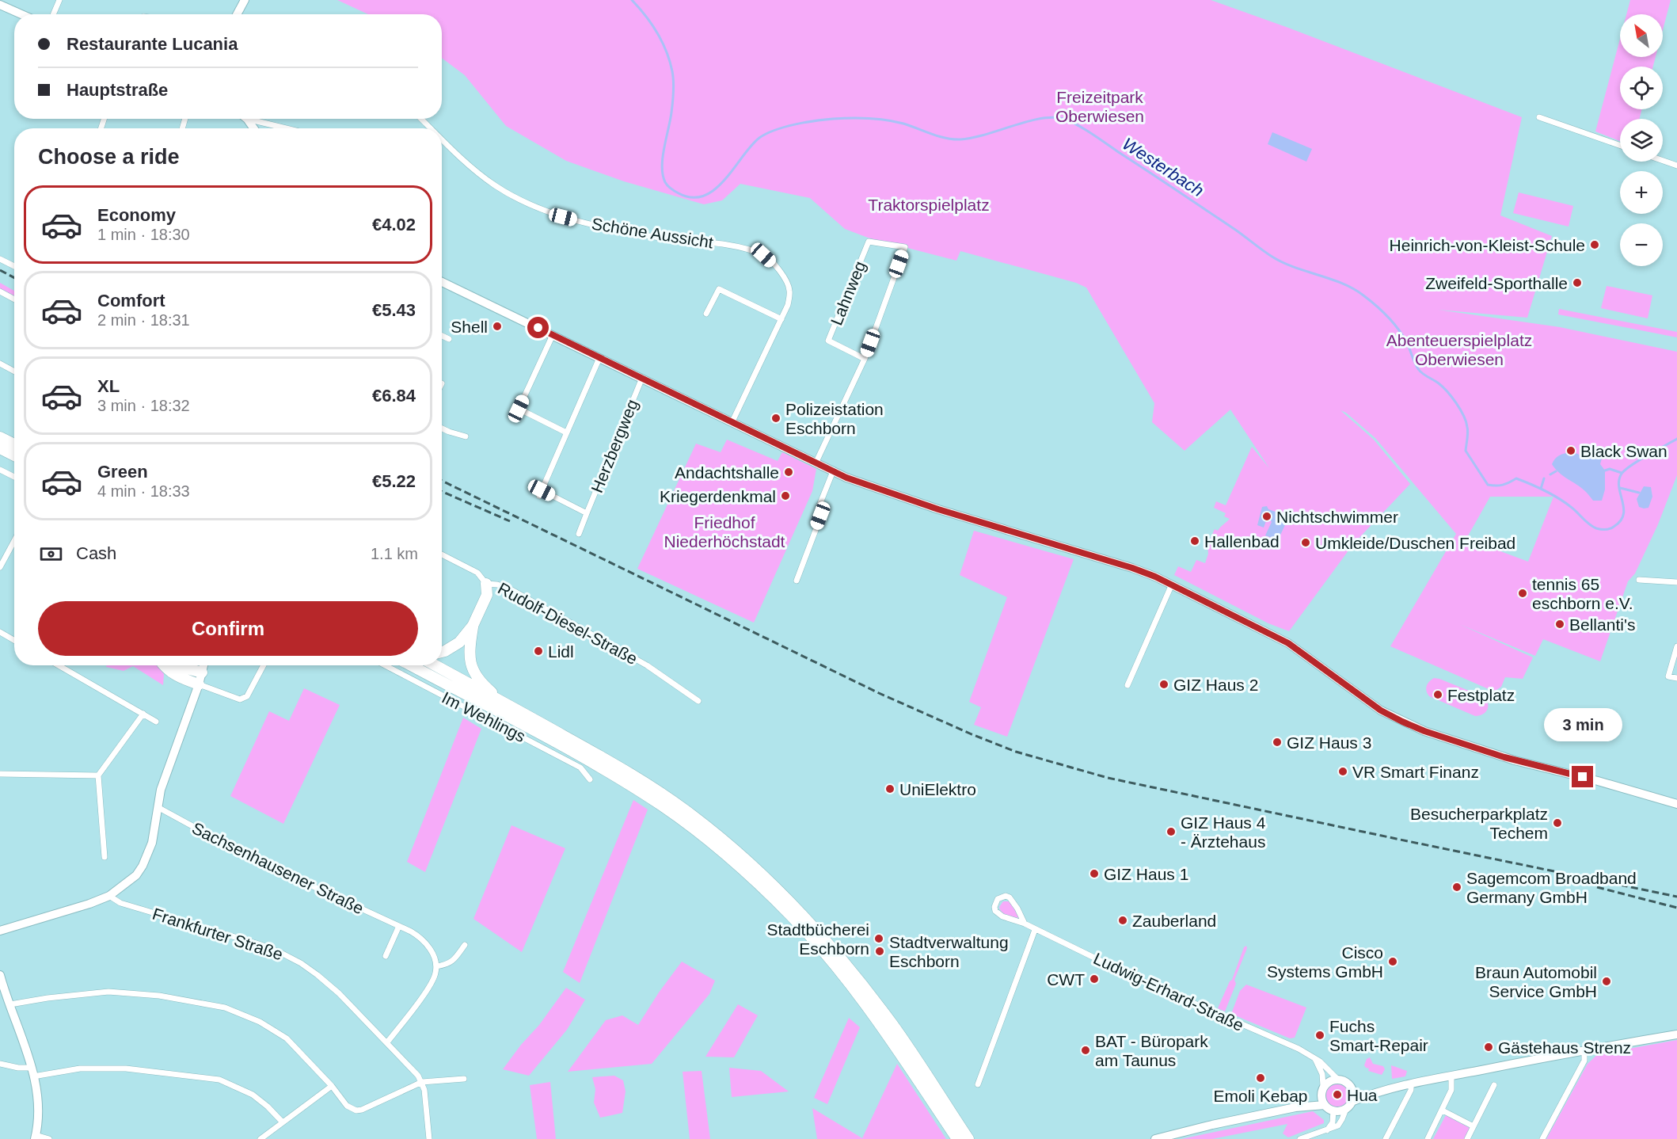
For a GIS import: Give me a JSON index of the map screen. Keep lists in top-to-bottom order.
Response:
{
  "streets": {
    "street": [
      "Schöne Aussicht",
      "Lahnweg",
      "Herzbergweg",
      "Rudolf-Diesel-Straße",
      "Im Wehlings",
      "Sachsenhausener Straße",
      "Frankfurter Straße",
      "Ludwig-Erhard-Straße"
    ]
  },
  "water": ["Westerbach"],
  "parks": [
    "Freizeitpark Oberwiesen",
    "Traktorspielplatz",
    "Abenteuerspielplatz Oberwiesen",
    "Friedhof Niederhöchstadt"
  ],
  "places": [
    "Heinrich-von-Kleist-Schule",
    "Zweifeld-Sporthalle",
    "Shell",
    "Polizeistation Eschborn",
    "Black Swan",
    "Andachtshalle",
    "Kriegerdenkmal",
    "Nichtschwimmer",
    "Hallenbad",
    "Umkleide/Duschen Freibad",
    "tennis 65 eschborn e.V.",
    "Bellanti's",
    "Lidl",
    "GIZ Haus 2",
    "Festplatz",
    "GIZ Haus 3",
    "VR Smart Finanz",
    "UniElektro",
    "Besucherparkplatz Techem",
    "GIZ Haus 4 - Ärztehaus",
    "GIZ Haus 1",
    "Sagemcom Broadband Germany GmbH",
    "Zauberland",
    "Stadtbücherei Eschborn",
    "Stadtverwaltung Eschborn",
    "Cisco Systems GmbH",
    "CWT",
    "Braun Automobil Service GmbH",
    "Fuchs Smart-Repair",
    "Gästehaus Strenz",
    "BAT - Büropark am Taunus",
    "Emoli Kebap",
    "Hua"
  ],
  "north": "top left",
  "page": {
    "map_buttons": ["+", "−"],
    "banner": ["Restaurante Lucania", "Hauptstraße"],
    "heading": "Choose a ride",
    "list": [
      {
        "name": "Economy",
        "note": "1 min · 18:30",
        "value": "€4.02"
      },
      {
        "name": "Comfort",
        "note": "2 min · 18:31",
        "value": "€5.43"
      },
      {
        "name": "XL",
        "note": "3 min · 18:32",
        "value": "€6.84"
      },
      {
        "name": "Green",
        "note": "4 min · 18:33",
        "value": "€5.22"
      }
    ],
    "pay": ["Cash", "1.1 km"],
    "buttons": "Confirm",
    "bubble": "3 min"
  }
}
